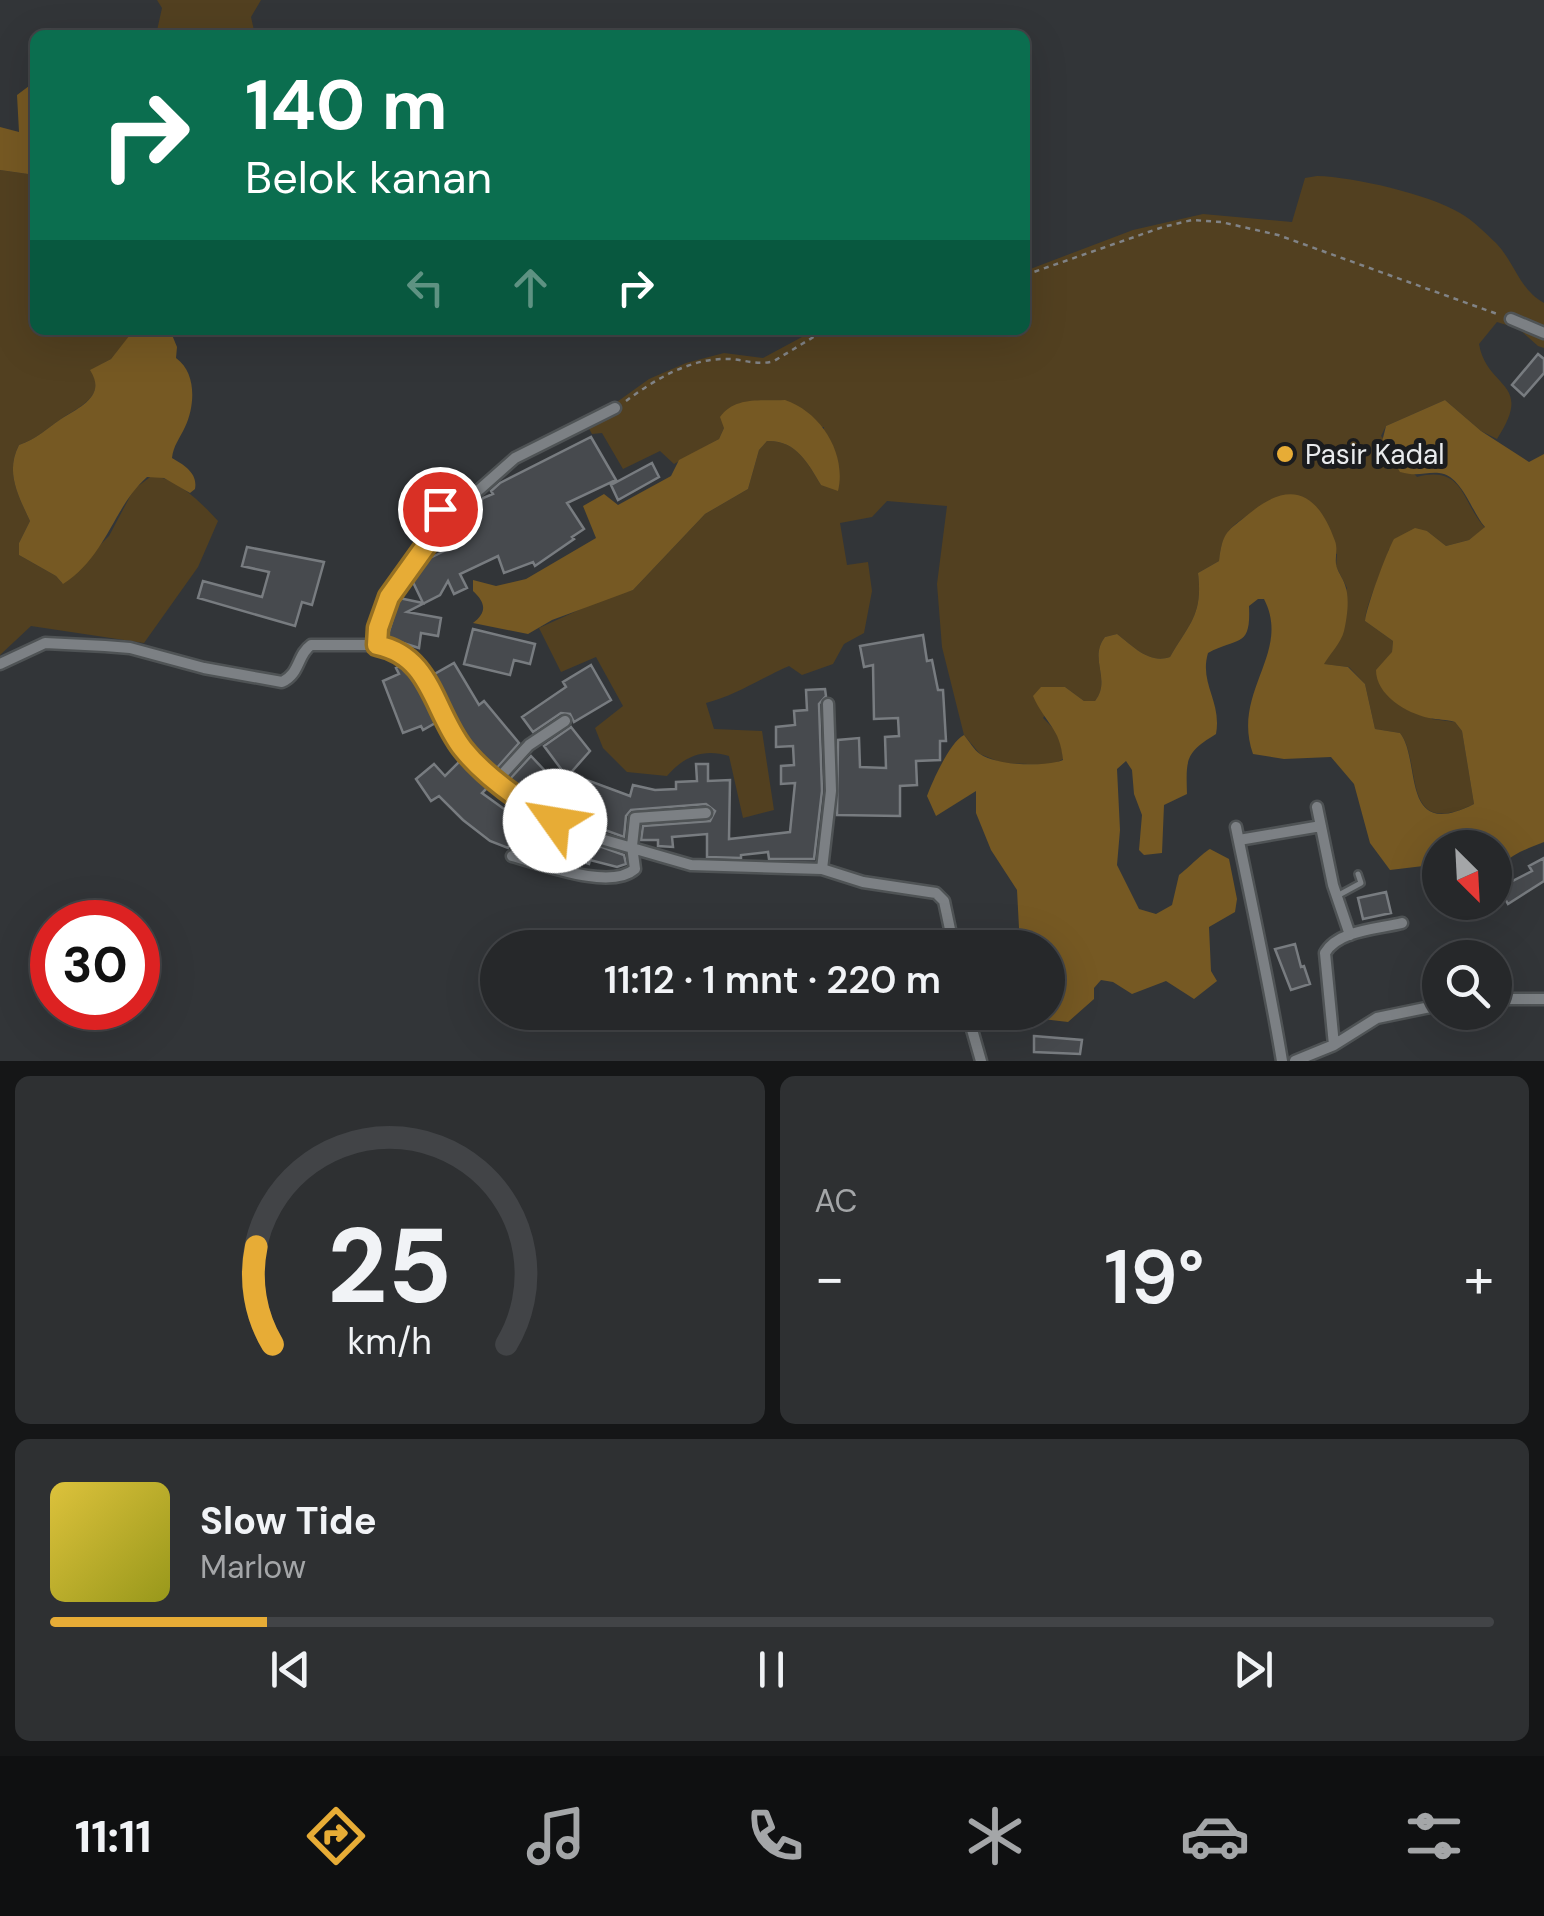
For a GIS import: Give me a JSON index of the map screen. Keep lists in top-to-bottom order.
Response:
{
  "places": ["Pasir Kadal"],
  "north": "bottom right",
  "page": {
    "turn": ["140 m", "Belok kanan"],
    "limit": "30",
    "trip": "11:12 · 1 mnt · 220 m",
    "tile": "AC",
    "heat": ["−", "19°", "+"],
    "song": ["Slow Tide", "Marlow"],
    "tabs": "11:11",
    "gauge": ["25", "km/h"]
  }
}
